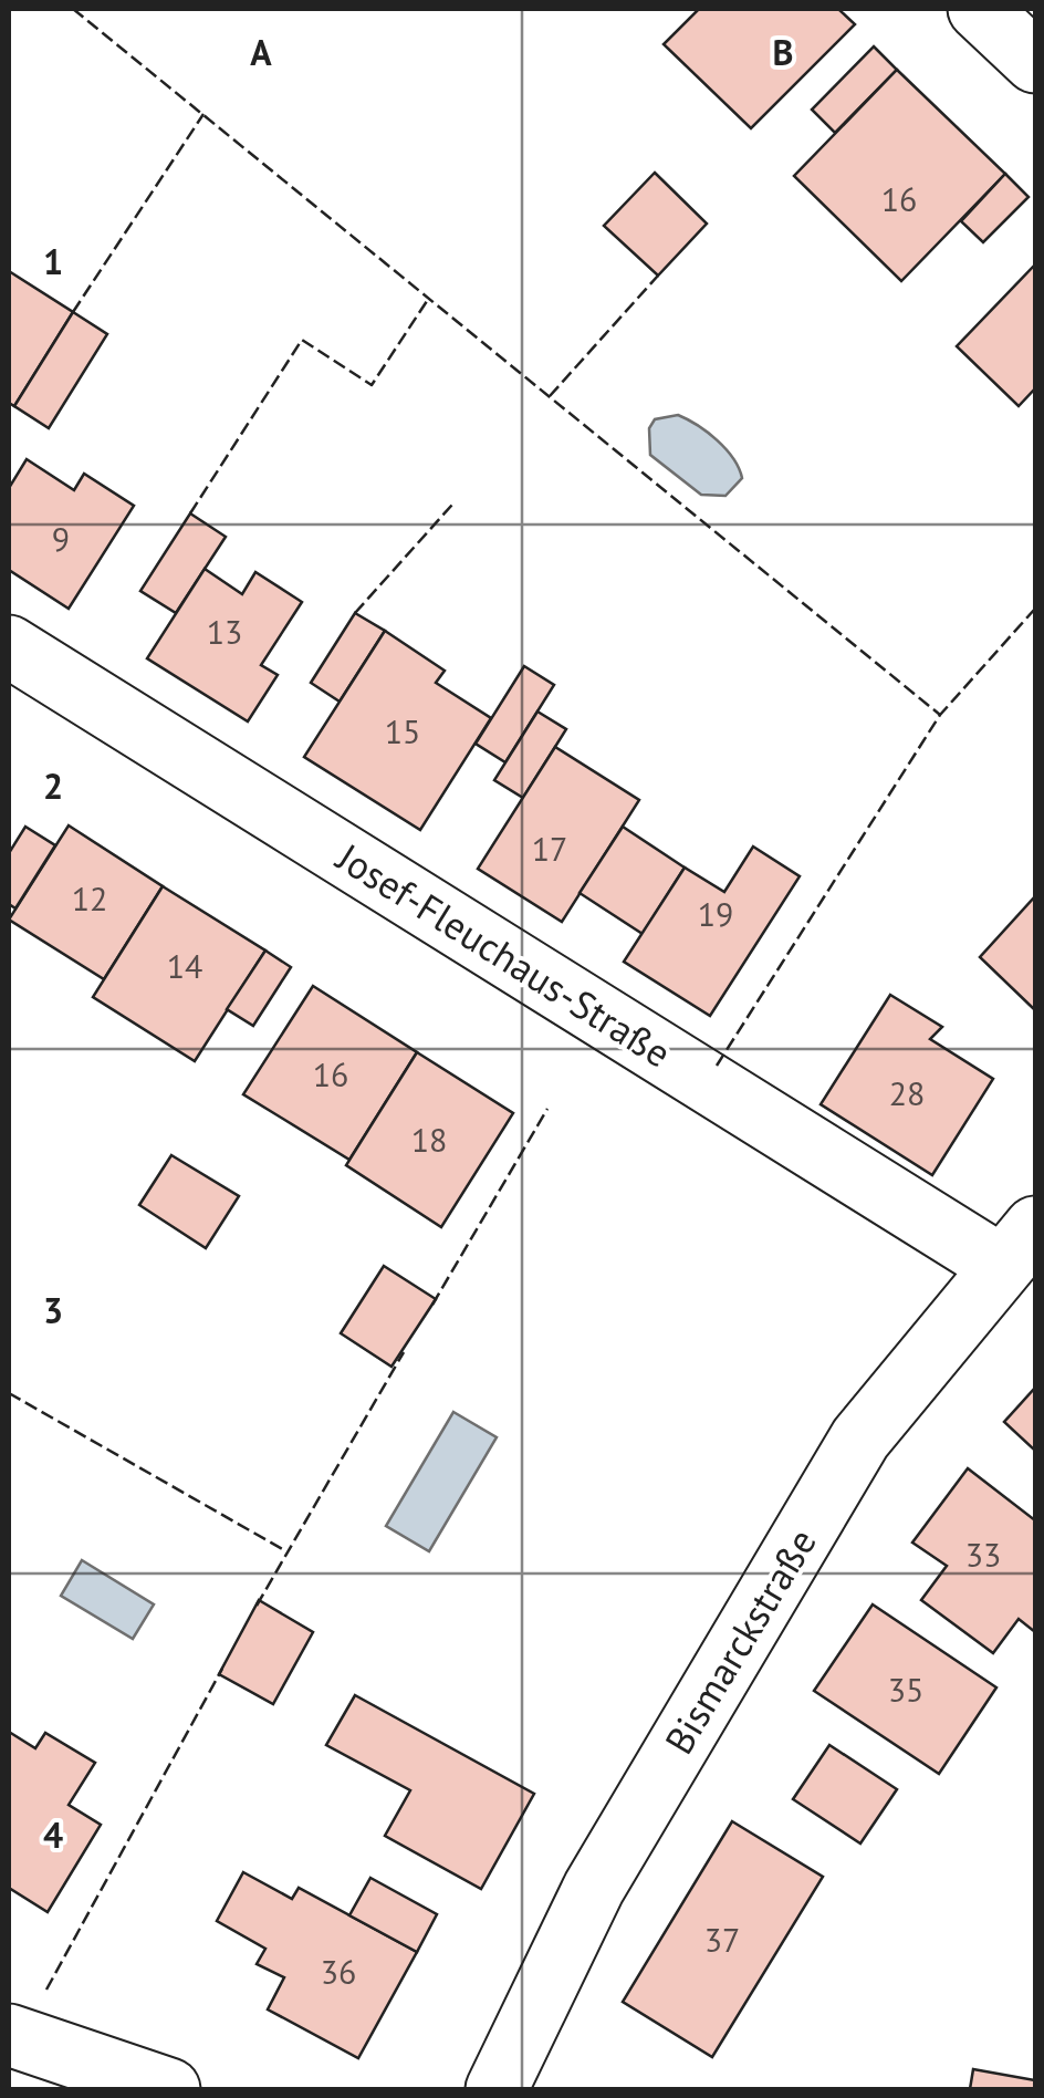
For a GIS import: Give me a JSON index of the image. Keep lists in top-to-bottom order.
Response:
{
  "streets": {
    "street": ["Josef-Fleuchaus-Straße", "Bismarckstraße"]
  },
  "crossings": [
    ["Josef-Fleuchaus-Straße", "Bismarckstraße"]
  ],
  "house_numbers": [
    "16",
    "9",
    "13",
    "15",
    "17",
    "12",
    "19",
    "14",
    "16",
    "28",
    "18",
    "33",
    "35",
    "37",
    "36"
  ],
  "grid": {
    "columns": ["A", "B"],
    "rows": [
      "1",
      "2",
      "3",
      "4"
    ]
  }
}
